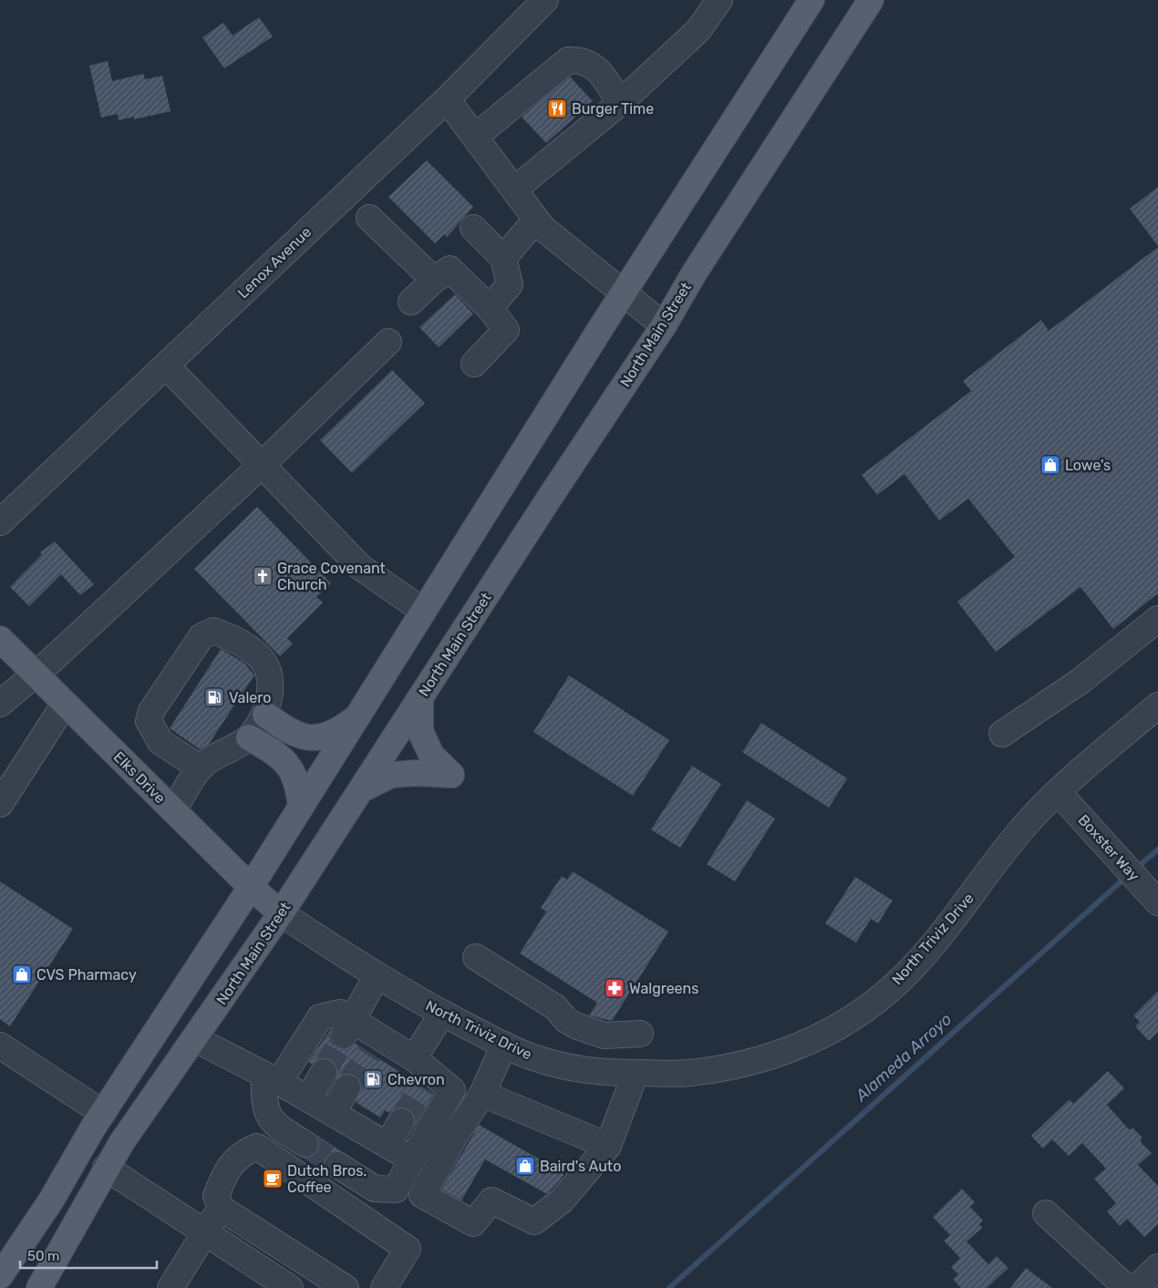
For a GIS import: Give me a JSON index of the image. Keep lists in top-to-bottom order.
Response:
{
  "streets": {
    "main road": ["North Main Street", "Elks Drive"],
    "street": ["Lenox Avenue", "Boxster Way", "North Triviz Drive"]
  },
  "crossings": [
    ["North Main Street", "Elks Drive"],
    ["North Main Street", "North Triviz Drive"],
    ["Elks Drive", "North Triviz Drive"],
    ["Boxster Way", "North Triviz Drive"]
  ],
  "water": ["Alameda Arroyo"],
  "places": {
    "restaurant": ["Burger Time"],
    "shop": ["Lowe's", "CVS Pharmacy", "Baird's Auto"],
    "church": ["Grace Covenant Church"],
    "fuel station": ["Valero", "Chevron"],
    "pharmacy": ["Walgreens"],
    "cafe": ["Dutch Bros. Coffee"]
  },
  "scale_bar": "50 m"
}
